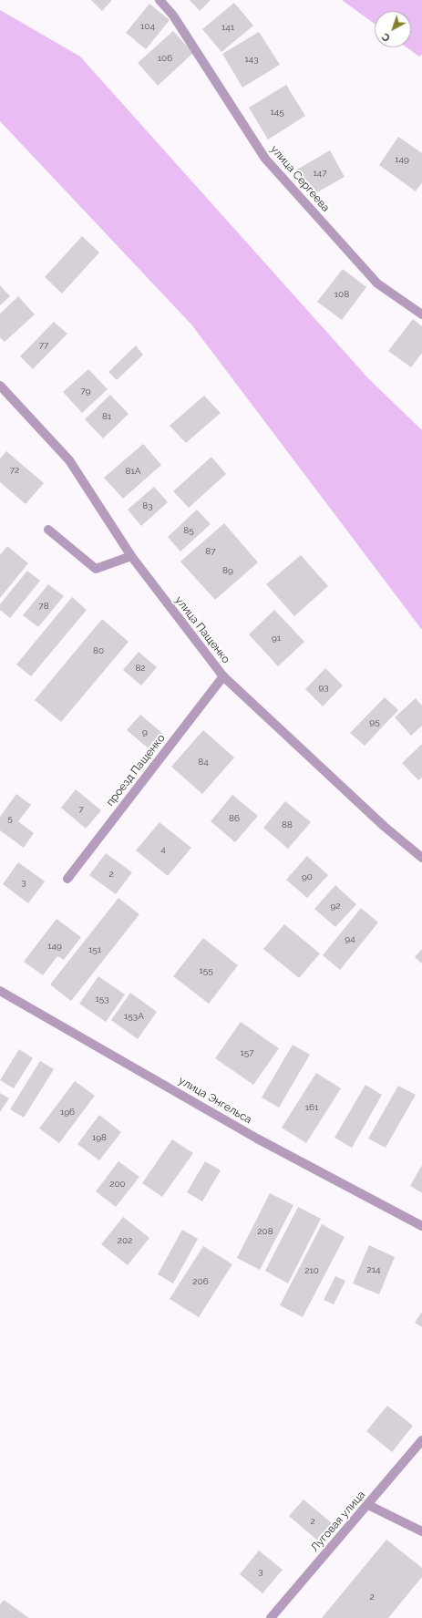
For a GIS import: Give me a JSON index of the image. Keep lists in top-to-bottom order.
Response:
{
  "streets": {
    "street": [
      "улица Сергеева",
      "улица Пащенко",
      "проезд Пащенко",
      "улица Энгельса",
      "Луговая улица"
    ]
  },
  "crossings": [
    ["улица Пащенко", "проезд Пащенко"]
  ],
  "house_numbers": [
    "104",
    "141",
    "106",
    "143",
    "145",
    "149",
    "147",
    "108",
    "77",
    "79",
    "81",
    "72",
    "81А",
    "83",
    "85",
    "87",
    "89",
    "78",
    "91",
    "80",
    "82",
    "93",
    "95",
    "9",
    "84",
    "7",
    "5",
    "86",
    "88",
    "4",
    "2",
    "90",
    "3",
    "92",
    "94",
    "149",
    "151",
    "155",
    "153",
    "153А",
    "157",
    "161",
    "196",
    "198",
    "200",
    "208",
    "202",
    "214",
    "210",
    "206",
    "2",
    "3",
    "2"
  ],
  "north": "bottom left"
}
